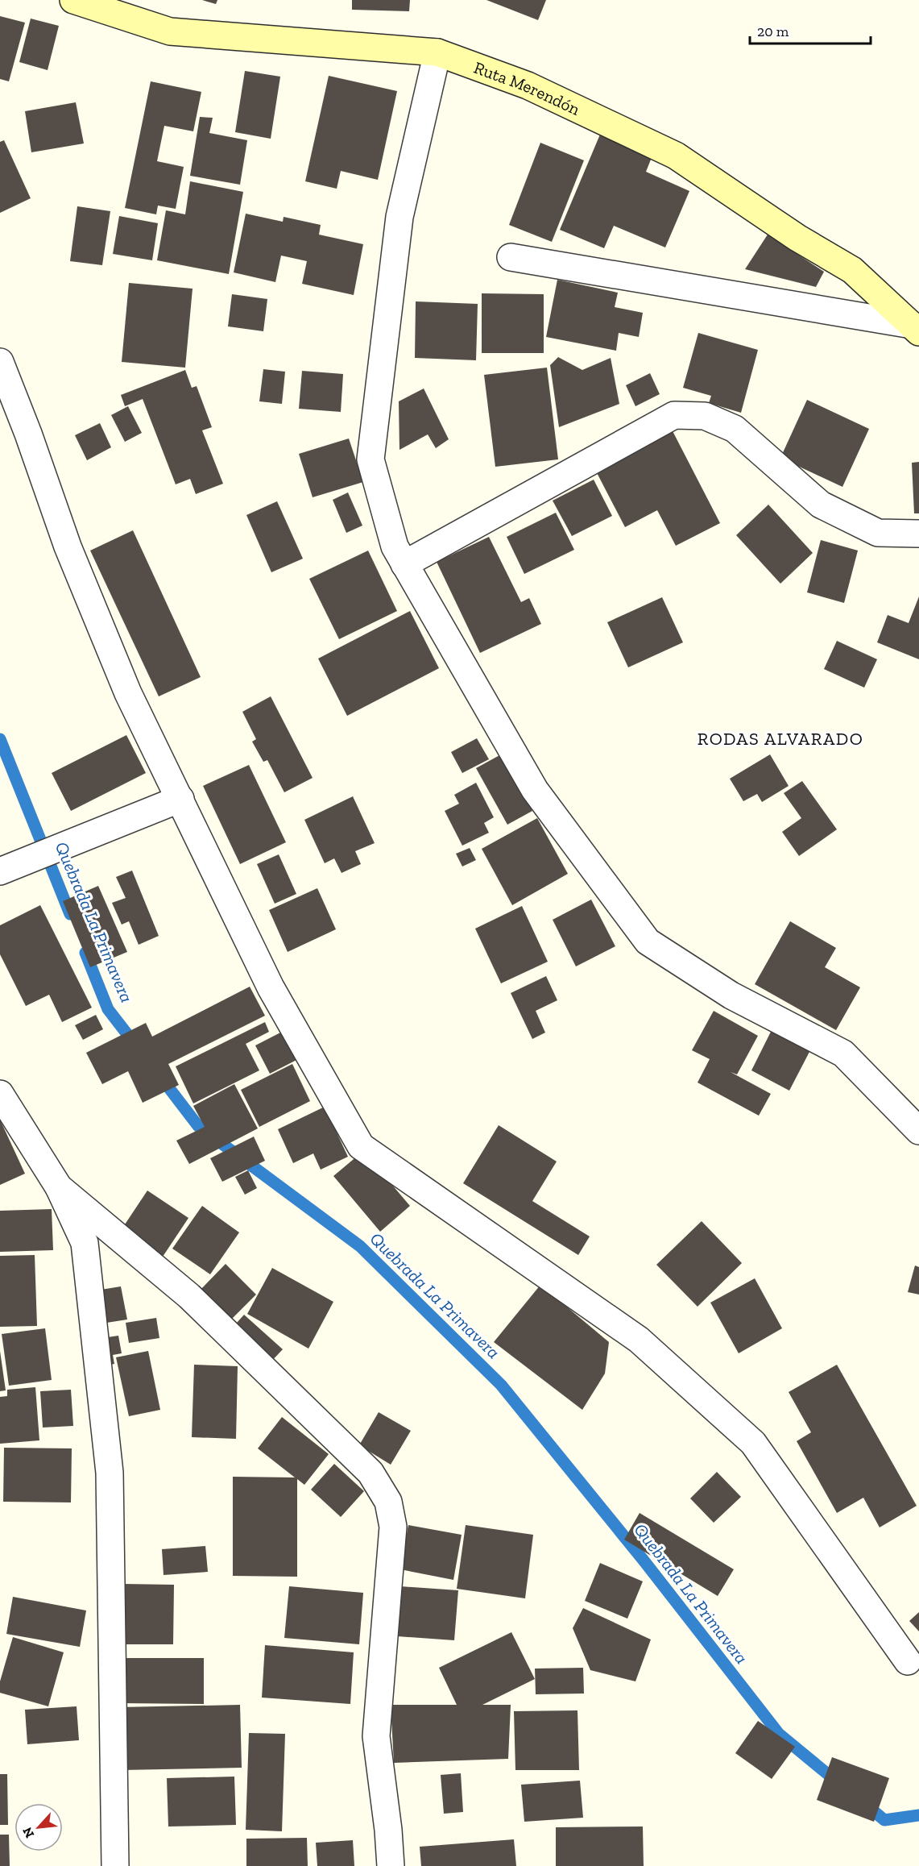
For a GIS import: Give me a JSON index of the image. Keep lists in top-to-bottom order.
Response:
{
  "streets": {
    "street": ["Ruta Merendón"]
  },
  "districts": ["RODAS ALVARADO"],
  "water": ["Quebrada La Primavera"],
  "scale_bar": "20 m",
  "north": "bottom left"
}
